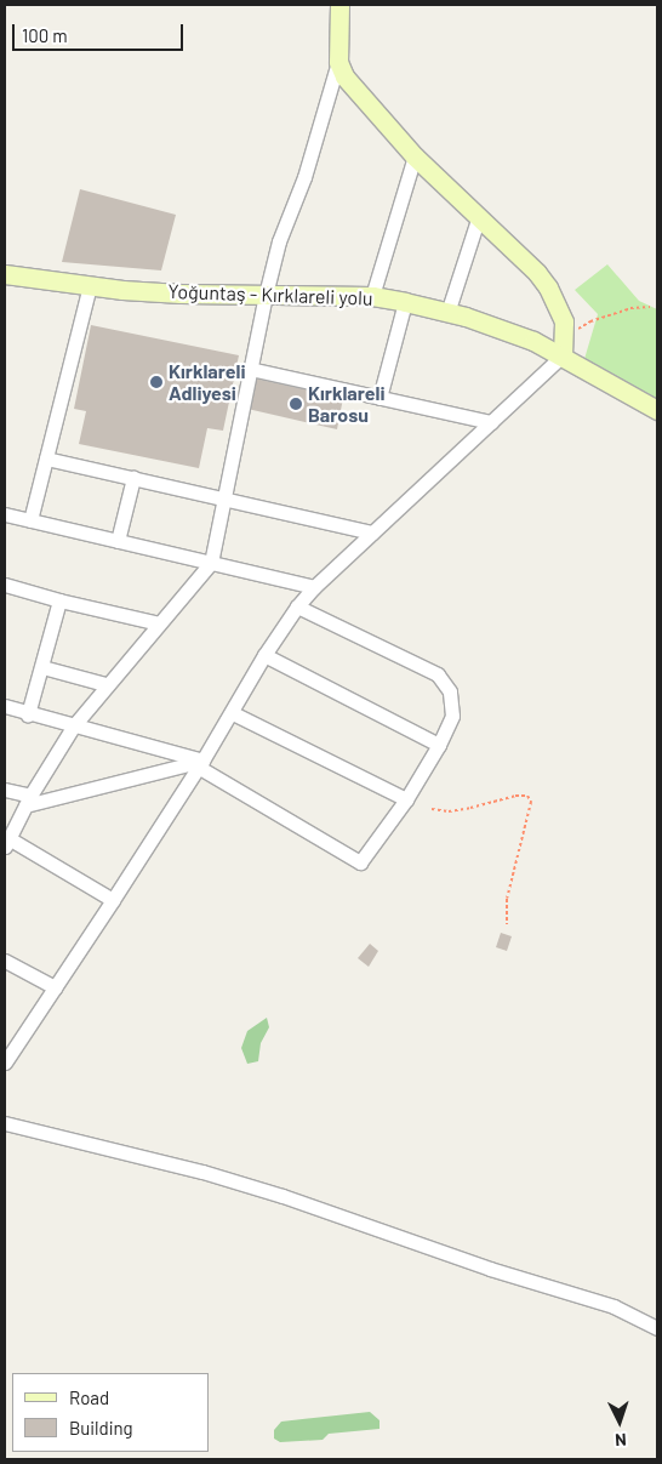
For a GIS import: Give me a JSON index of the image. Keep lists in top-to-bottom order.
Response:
{
  "streets": {
    "street": ["Yoğuntaş - Kırklareli yolu"]
  },
  "places": ["Kırklareli Adliyesi", "Kırklareli Barosu"],
  "legend": ["Road", "Building"],
  "scale_bar": "100 m",
  "north": "bottom"
}
